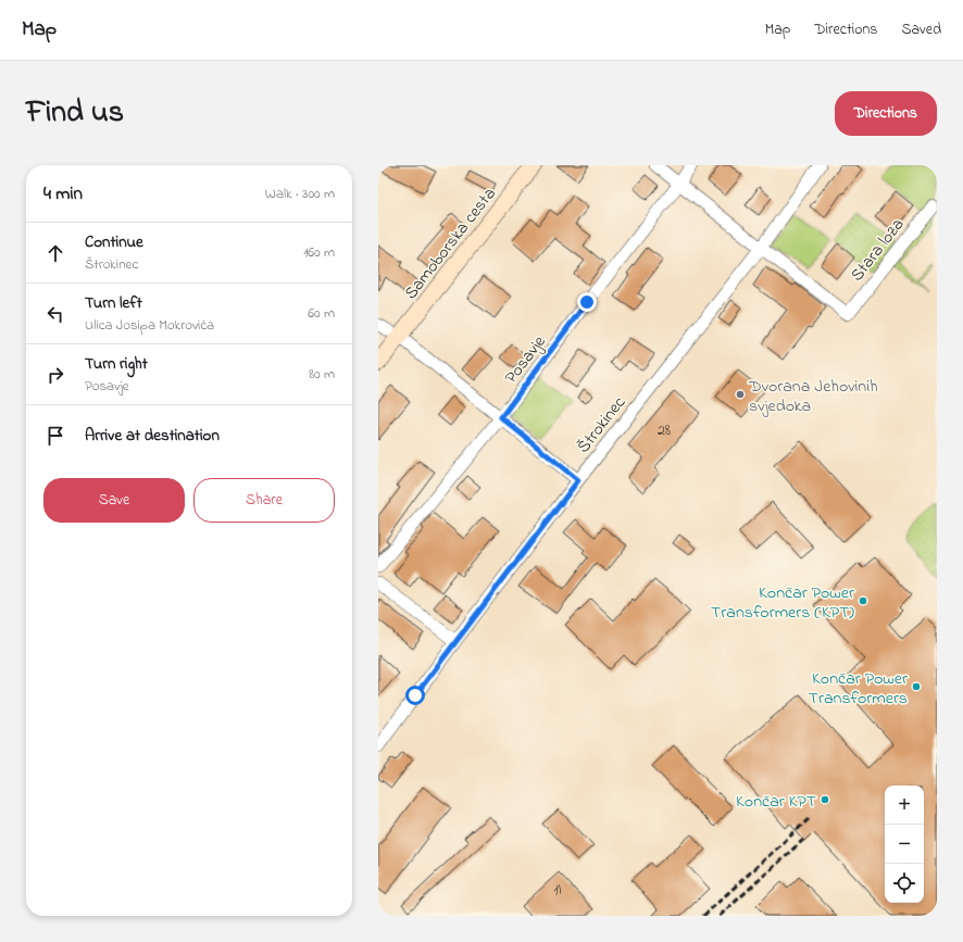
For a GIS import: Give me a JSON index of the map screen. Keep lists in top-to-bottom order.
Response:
{
  "streets": {
    "street": [
      "Samoborska cesta",
      "Stara loza",
      "Posavje",
      "Štrokinec"
    ]
  },
  "crossings": [
    ["Stara loza", "Štrokinec"]
  ],
  "places": [
    "Dvorana Jehovinih svjedoka",
    "Končar Power Transformers (KPT)",
    "Končar Power Transformers",
    "Končar KPT"
  ],
  "house_numbers": ["28", "1I"],
  "page": {
    "header": "Map",
    "nav": ["Map", "Directions", "Saved"],
    "title": "Find us",
    "buttons": [
      "Directions",
      ["Save", "Share"]
    ],
    "heading": ["4 min", "Walk · 300 m"],
    "list": [
      ["Continue", "Štrokinec", "160 m"],
      ["Turn left", "Ulica Josipa Mokrovića", "60 m"],
      ["Turn right", "Posavje", "80 m"],
      "Arrive at destination"
    ],
    "map_buttons": ["+", "−"]
  }
}
